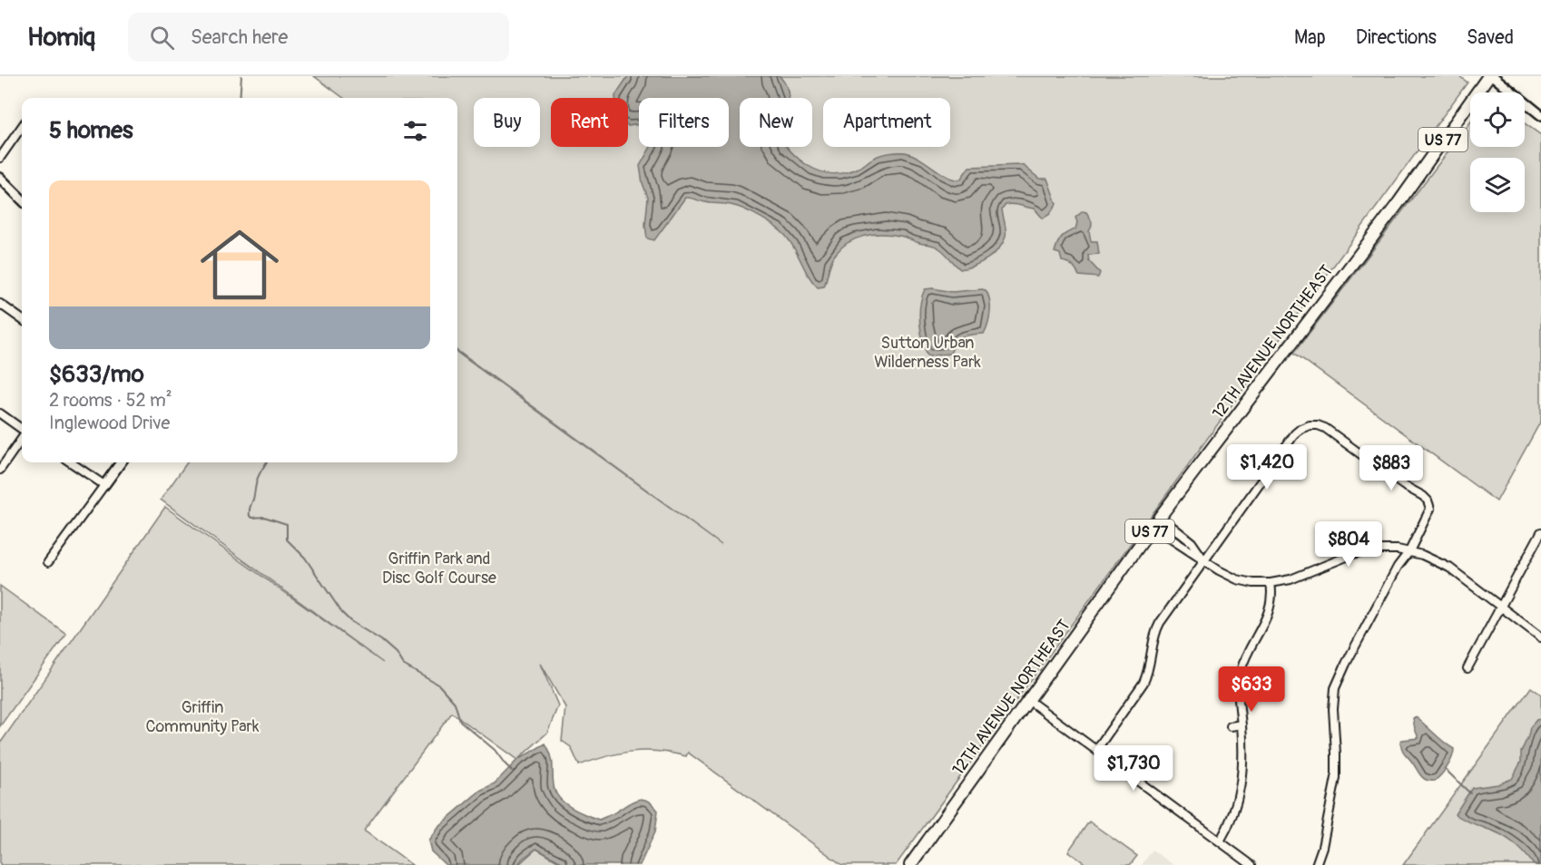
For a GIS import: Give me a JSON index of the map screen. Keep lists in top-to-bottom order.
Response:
{
  "streets": {
    "main road": ["US 77", "12TH AVENUE NORTHEAST"]
  },
  "parks": ["Sutton Urban Wilderness Park", "Griffin Park and Disc Golf Course", "Griffin Community Park"],
  "page": {
    "header": "Homiq",
    "search": "Search here",
    "nav": ["Map", "Directions", "Saved"],
    "chip": [
      "Buy",
      "Rent",
      "Filters",
      "New",
      "Apartment"
    ],
    "heading": "5 homes",
    "list": [
      {
        "name": "$633/mo",
        "note": "2 rooms · 52 m² · Inglewood Drive"
      }
    ],
    "price": [
      "$1,420",
      "$883",
      "$804",
      "$633",
      "$1,730"
    ]
  }
}
